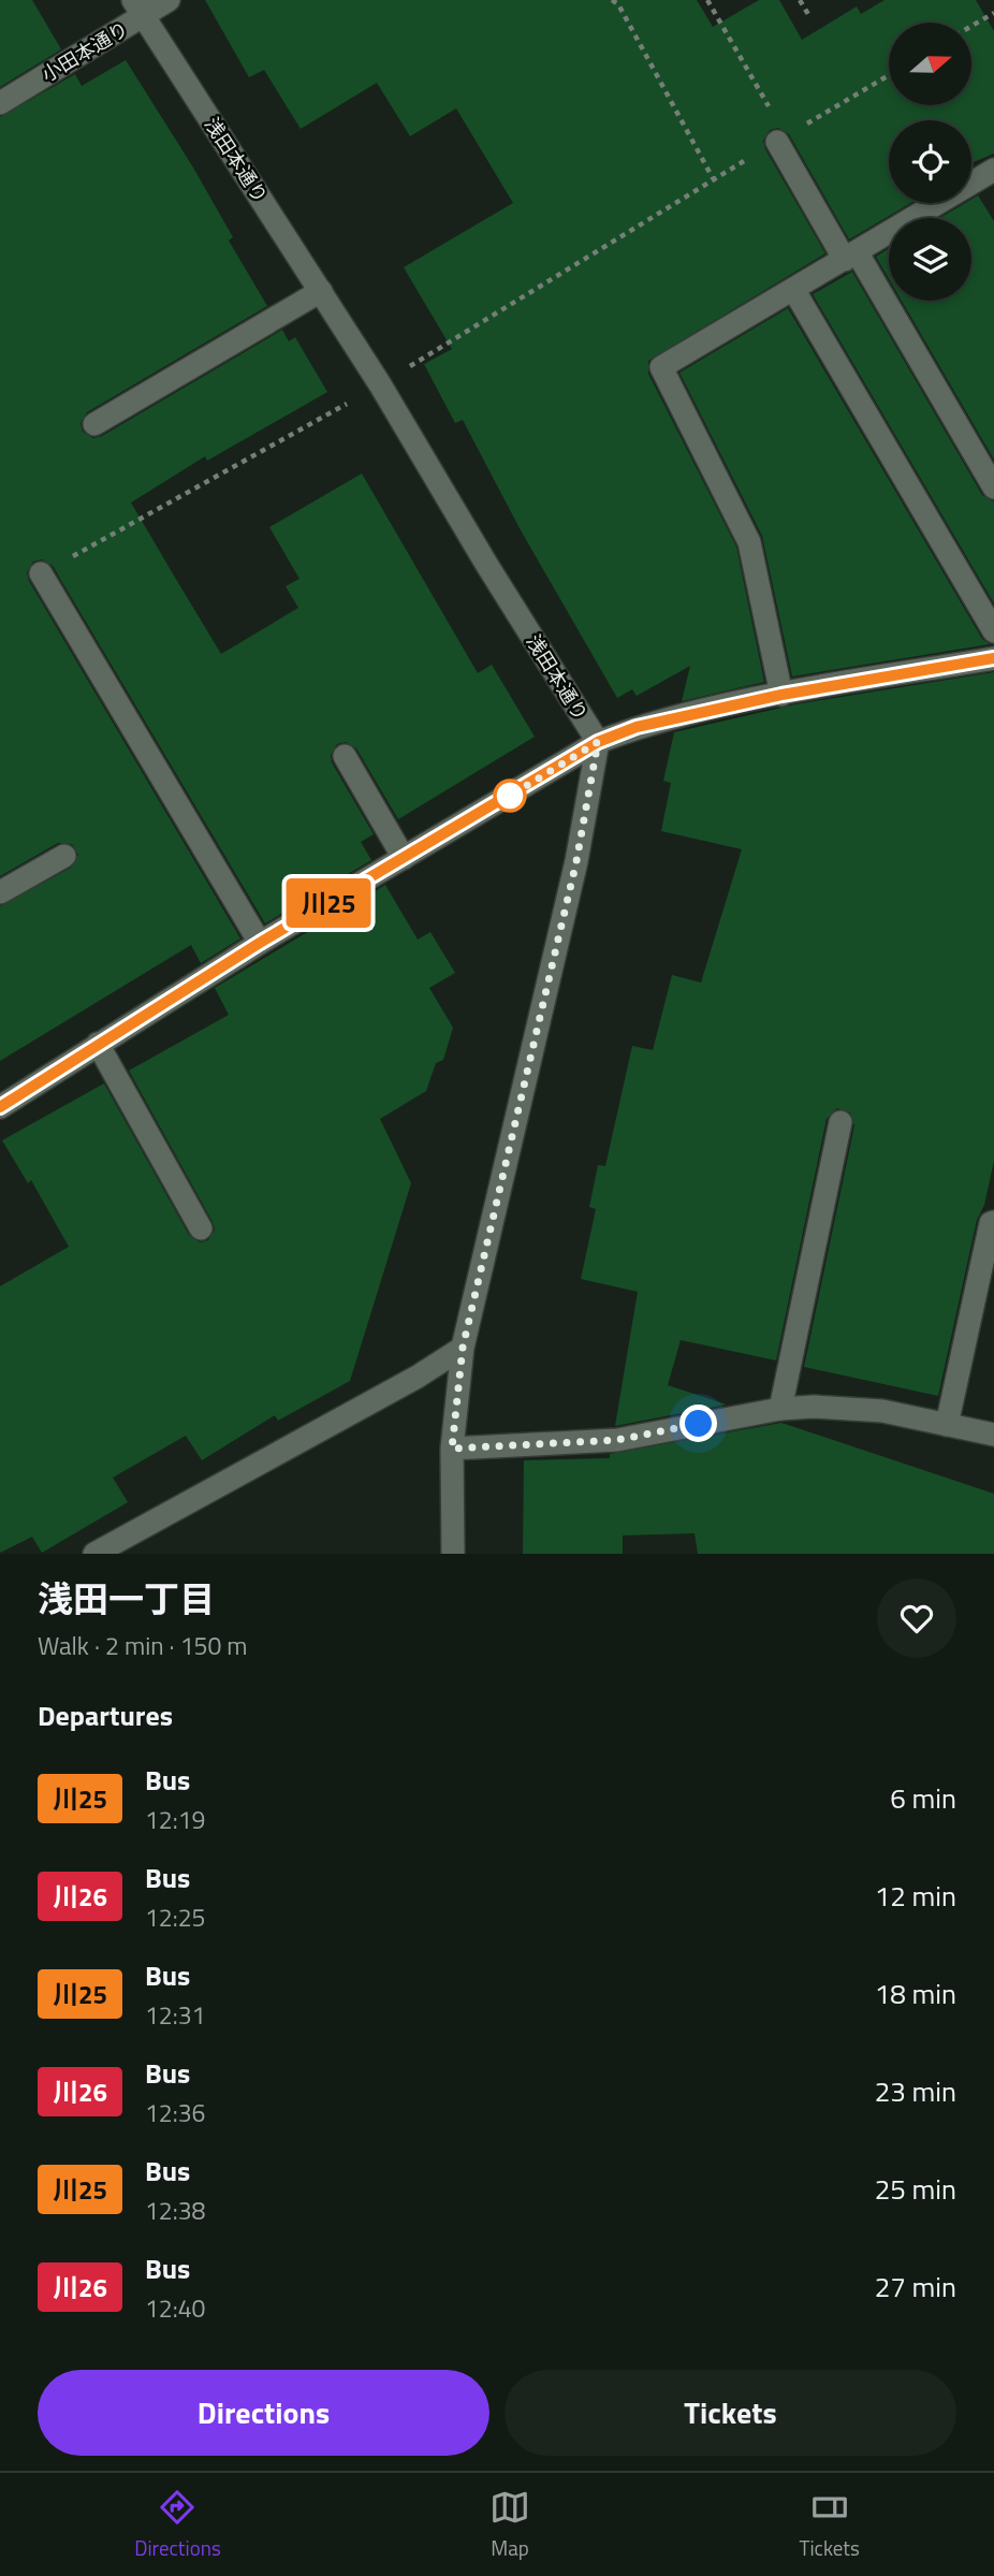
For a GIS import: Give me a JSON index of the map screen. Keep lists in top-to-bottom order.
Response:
{
  "streets": {
    "street": ["小田本通り", "浅田本通り"]
  },
  "crossings": [
    ["小田本通り", "浅田本通り"]
  ],
  "lines": ["bus line 川25"],
  "north": "right",
  "page": {
    "on_map": "川25",
    "heading": [
      ["浅田一丁目", "Walk · 2 min · 150 m"],
      "Departures"
    ],
    "list": [
      {
        "mark": "川25",
        "name": "Bus",
        "note": "12:19",
        "value": "6 min"
      },
      {
        "mark": "川26",
        "name": "Bus",
        "note": "12:25",
        "value": "12 min"
      },
      {
        "mark": "川25",
        "name": "Bus",
        "note": "12:31",
        "value": "18 min"
      },
      {
        "mark": "川26",
        "name": "Bus",
        "note": "12:36",
        "value": "23 min"
      },
      {
        "mark": "川25",
        "name": "Bus",
        "note": "12:38",
        "value": "25 min"
      },
      {
        "mark": "川26",
        "name": "Bus",
        "note": "12:40",
        "value": "27 min"
      }
    ],
    "buttons": ["Directions", "Tickets"],
    "tabs": ["Directions", "Map", "Tickets"]
  }
}
